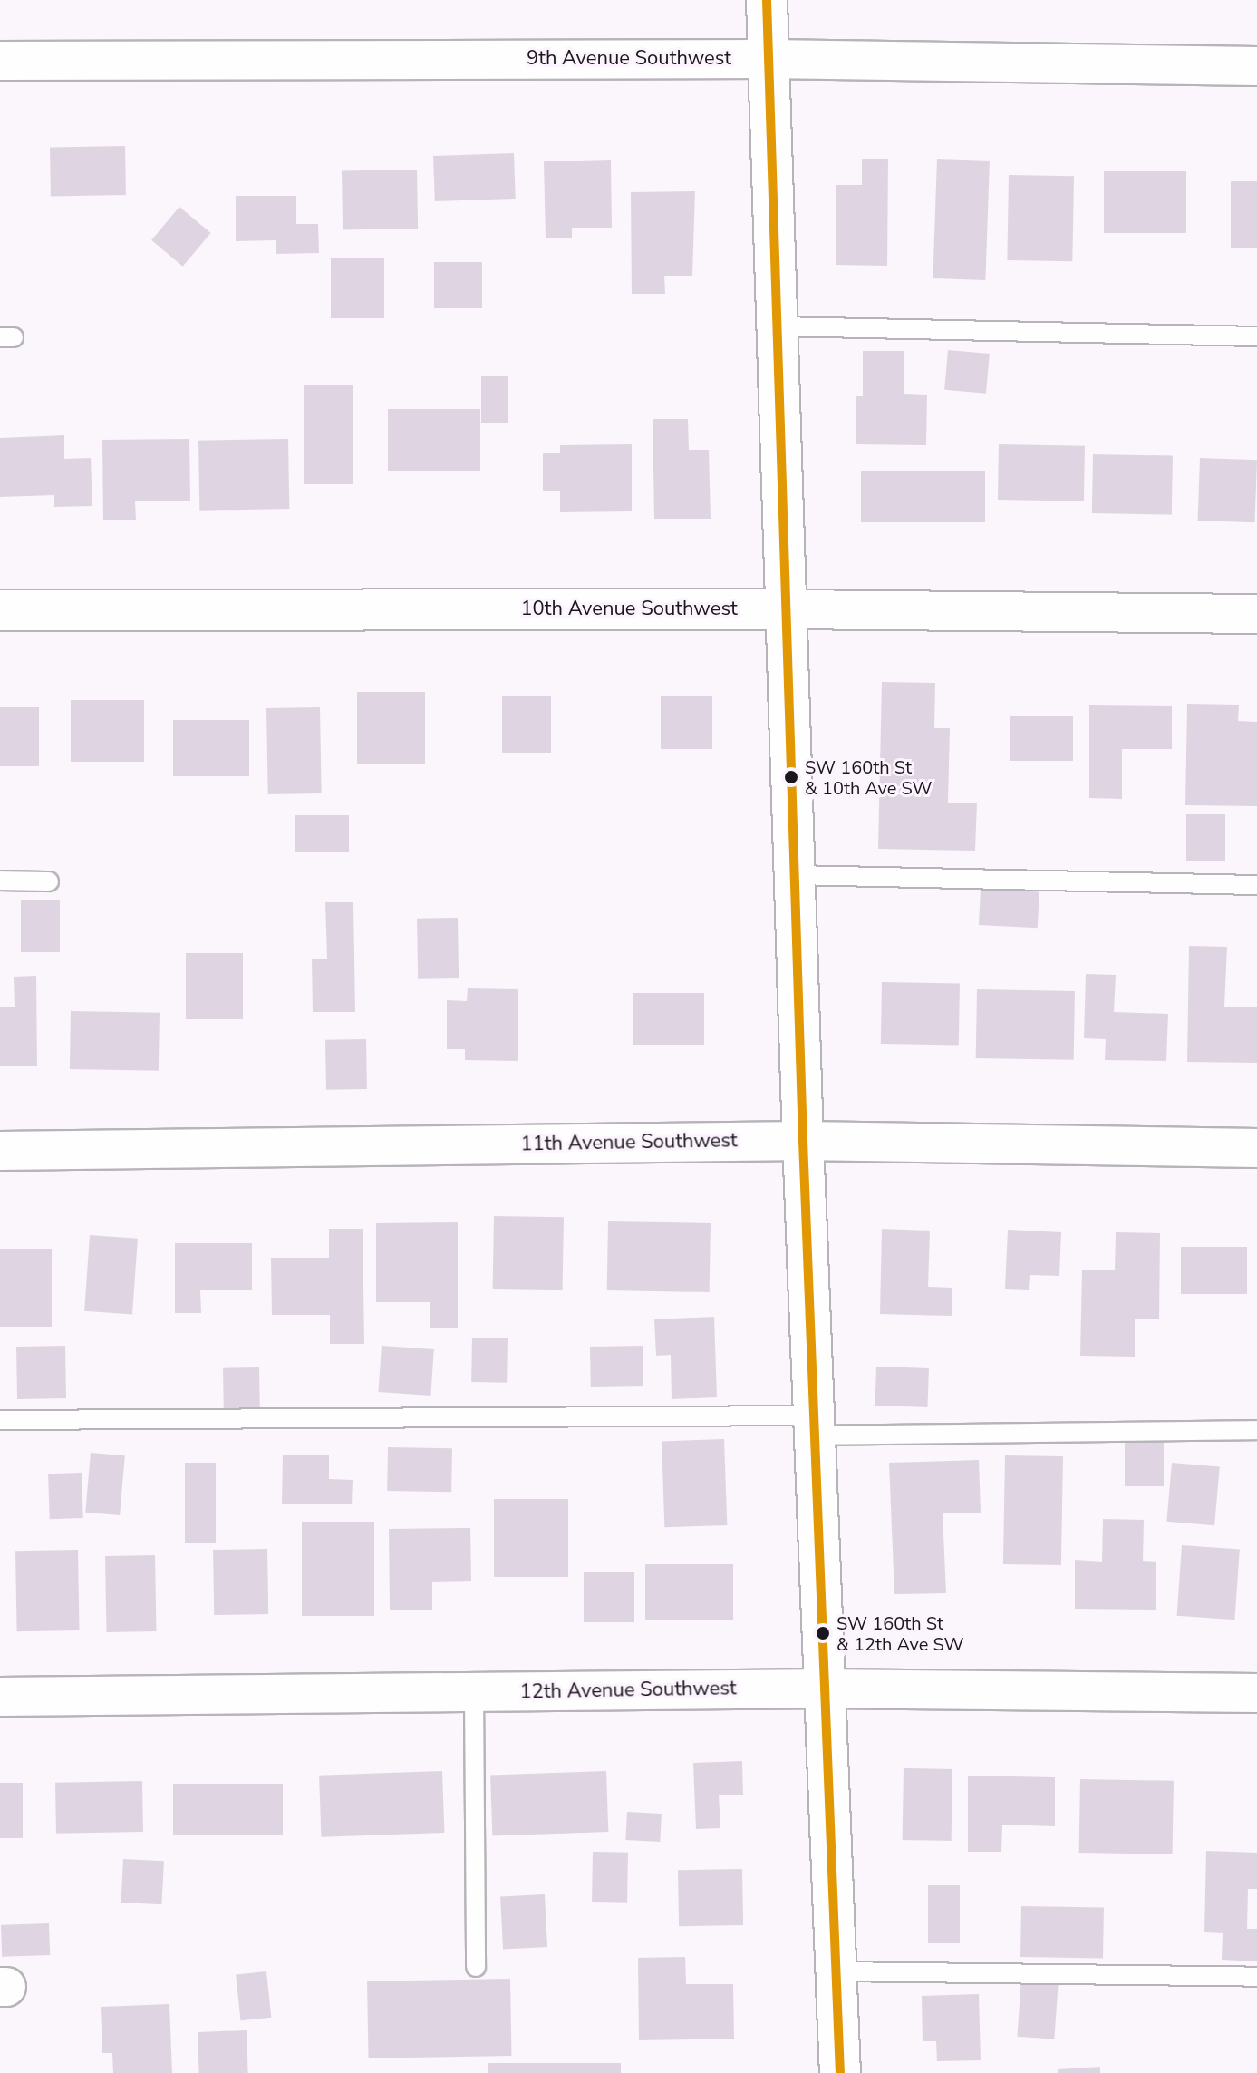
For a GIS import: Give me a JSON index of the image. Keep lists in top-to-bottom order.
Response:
{
  "streets": {
    "street": [
      "9th Avenue Southwest",
      "10th Avenue Southwest",
      "11th Avenue Southwest",
      "12th Avenue Southwest"
    ]
  },
  "places": ["SW 160th St & 10th Ave SW", "SW 160th St & 12th Ave SW"]
}
